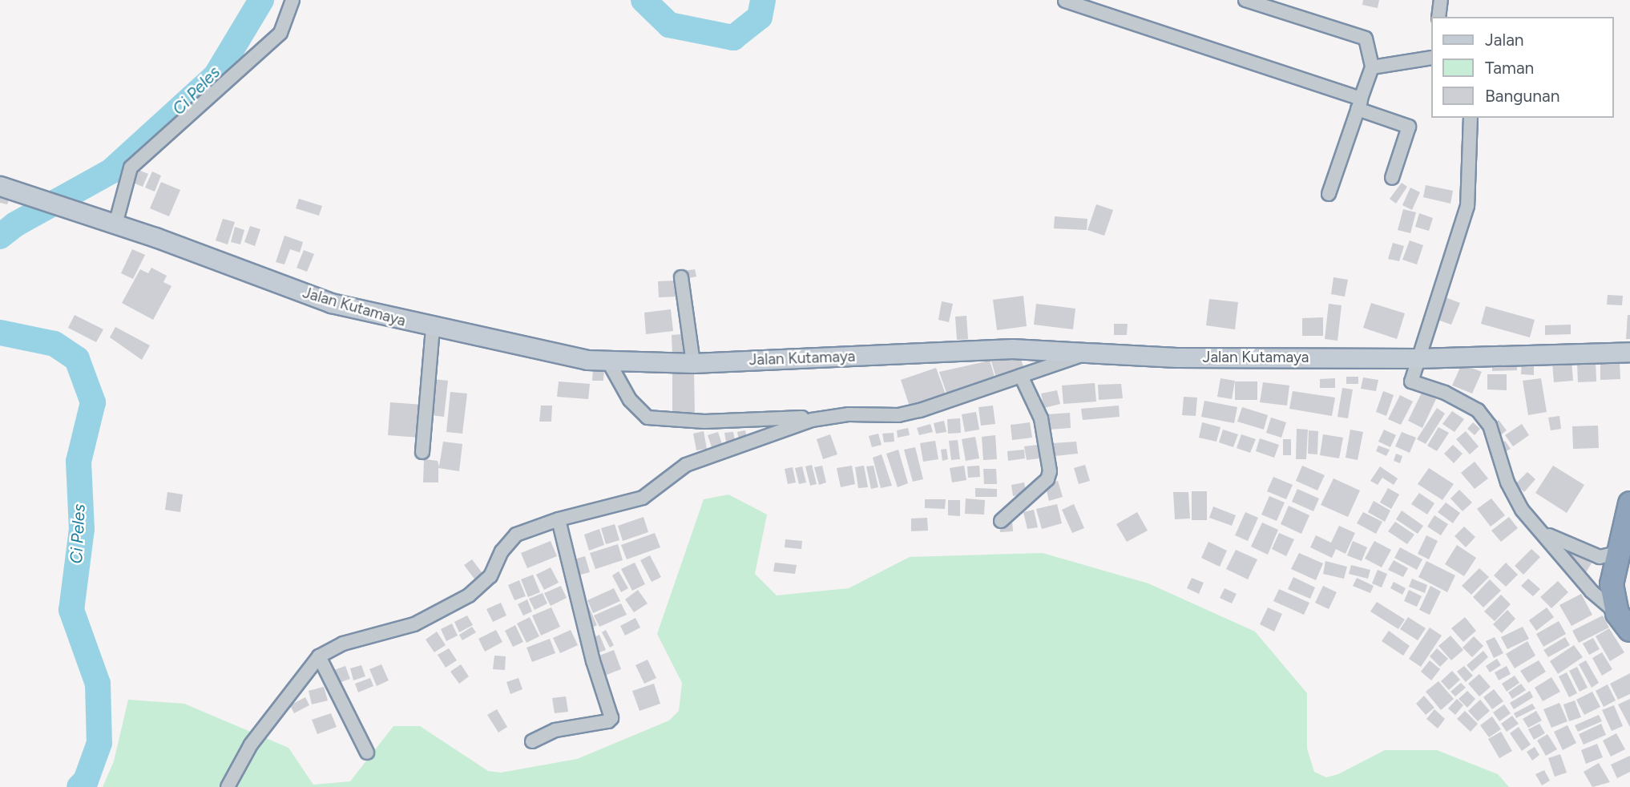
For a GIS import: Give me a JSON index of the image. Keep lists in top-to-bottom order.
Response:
{
  "streets": {
    "main road": ["Jalan Kutamaya"]
  },
  "water": ["Ci Peles"],
  "legend": ["Jalan", "Taman", "Bangunan"]
}
